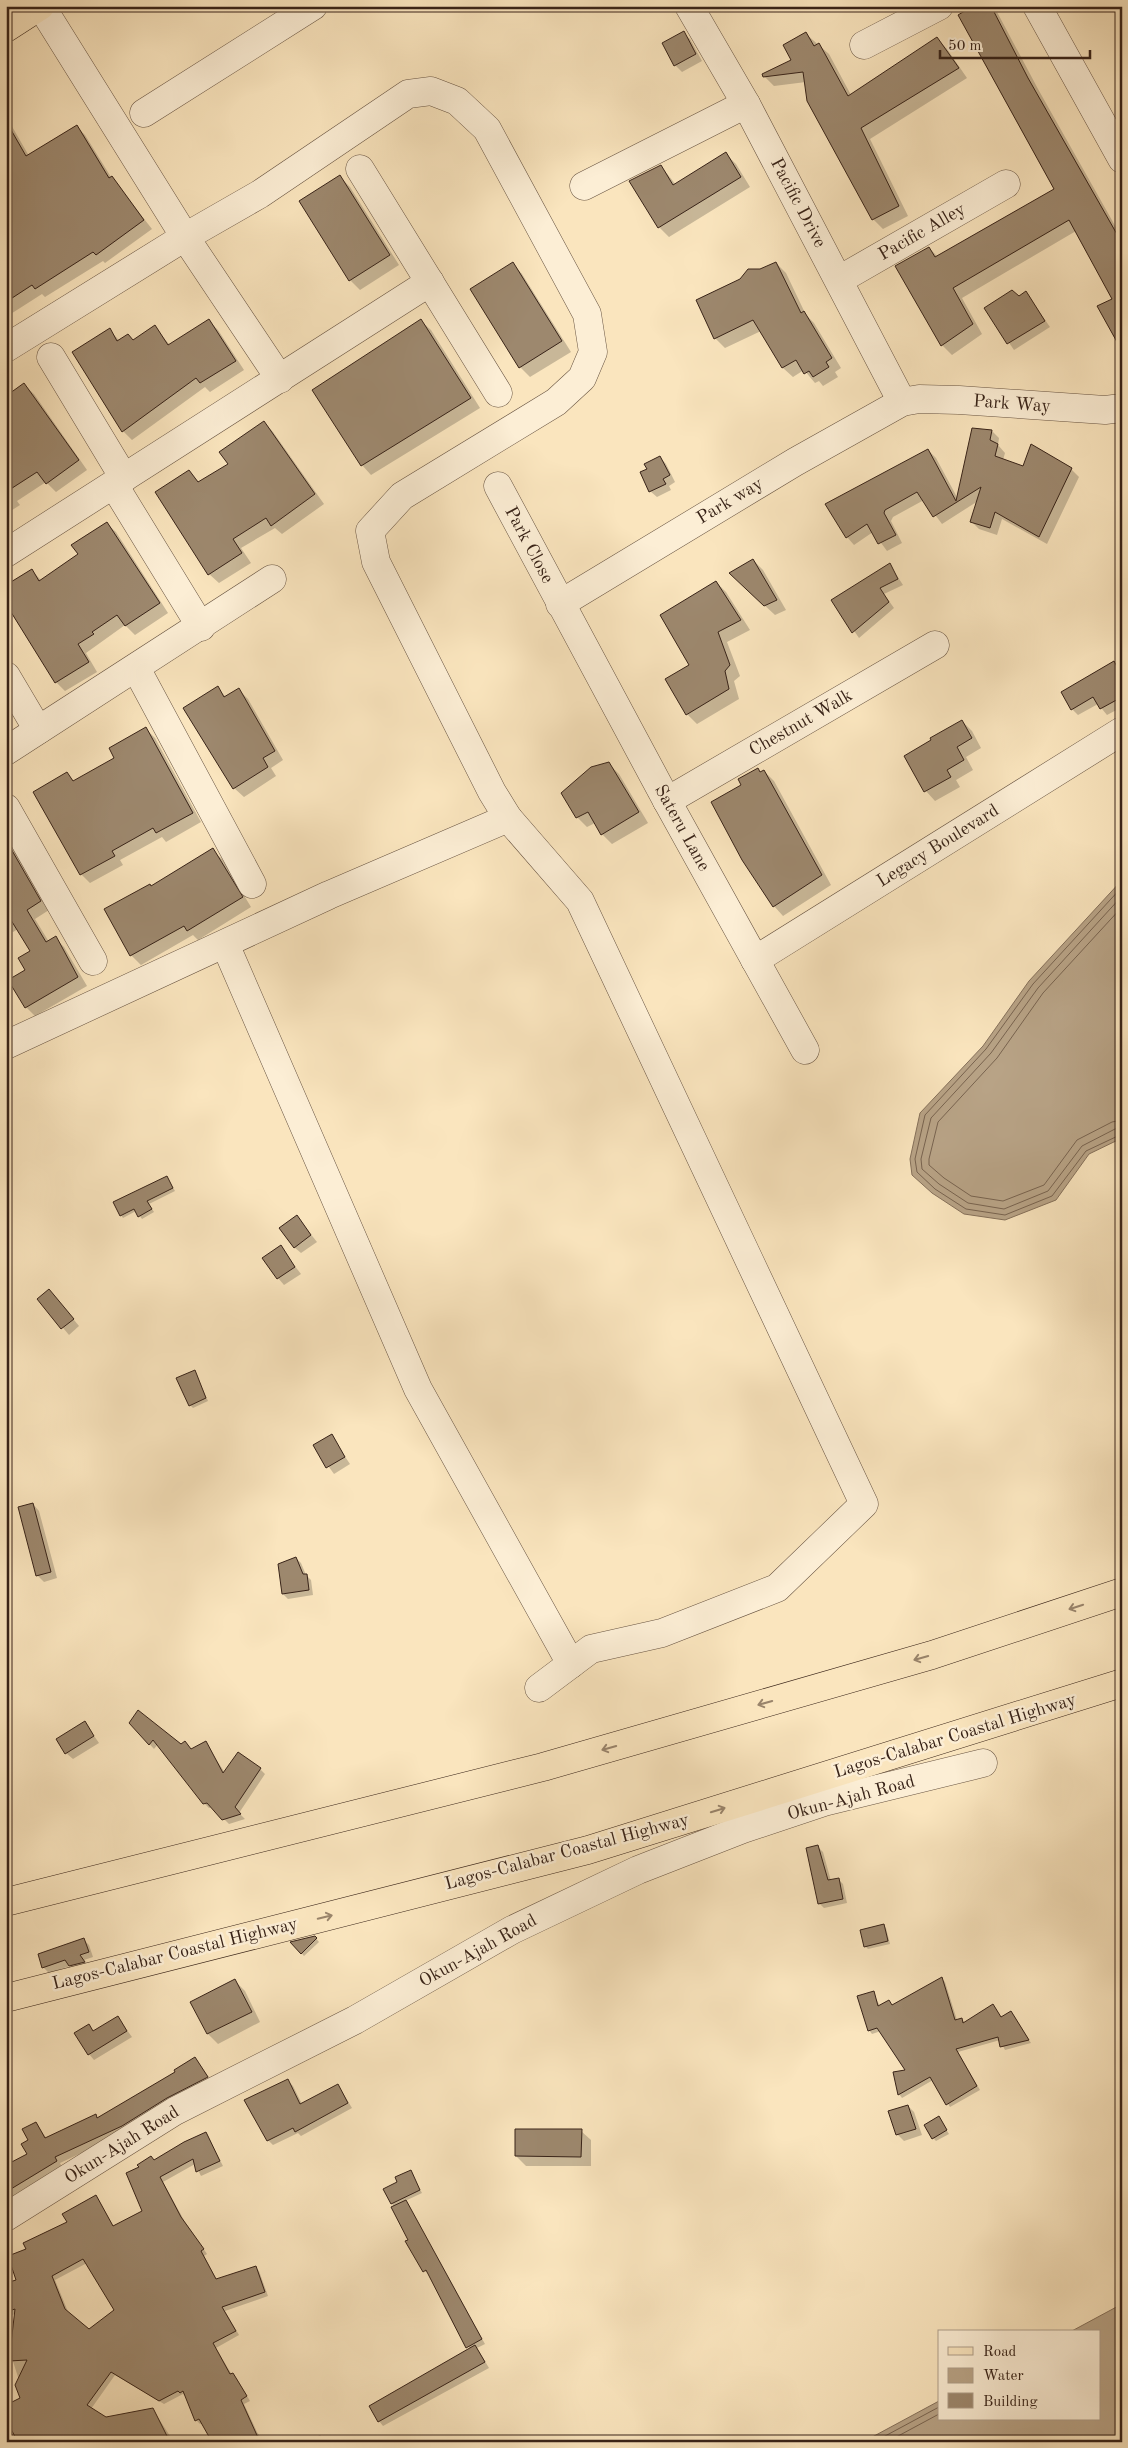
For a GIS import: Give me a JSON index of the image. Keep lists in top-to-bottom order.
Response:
{
  "streets": {
    "main road": ["Lagos-Calabar Coastal Highway"],
    "street": [
      "Pacific Drive",
      "Pacific Alley",
      "Park Way",
      "Park way",
      "Park Close",
      "Chestnut Walk",
      "Sateru Lane",
      "Legacy Boulevard",
      "Okun-Ajah Road"
    ]
  },
  "crossings": [
    ["Pacific Drive", "Pacific Alley"],
    ["Pacific Drive", "Park Way"],
    ["Pacific Drive", "Park way"],
    ["Park Way", "Park way"],
    ["Park way", "Park Close"],
    ["Park way", "Sateru Lane"],
    ["Park Close", "Sateru Lane"],
    ["Chestnut Walk", "Sateru Lane"],
    ["Sateru Lane", "Legacy Boulevard"]
  ],
  "legend": ["Road", "Water", "Building"],
  "scale_bar": "50 m"
}
